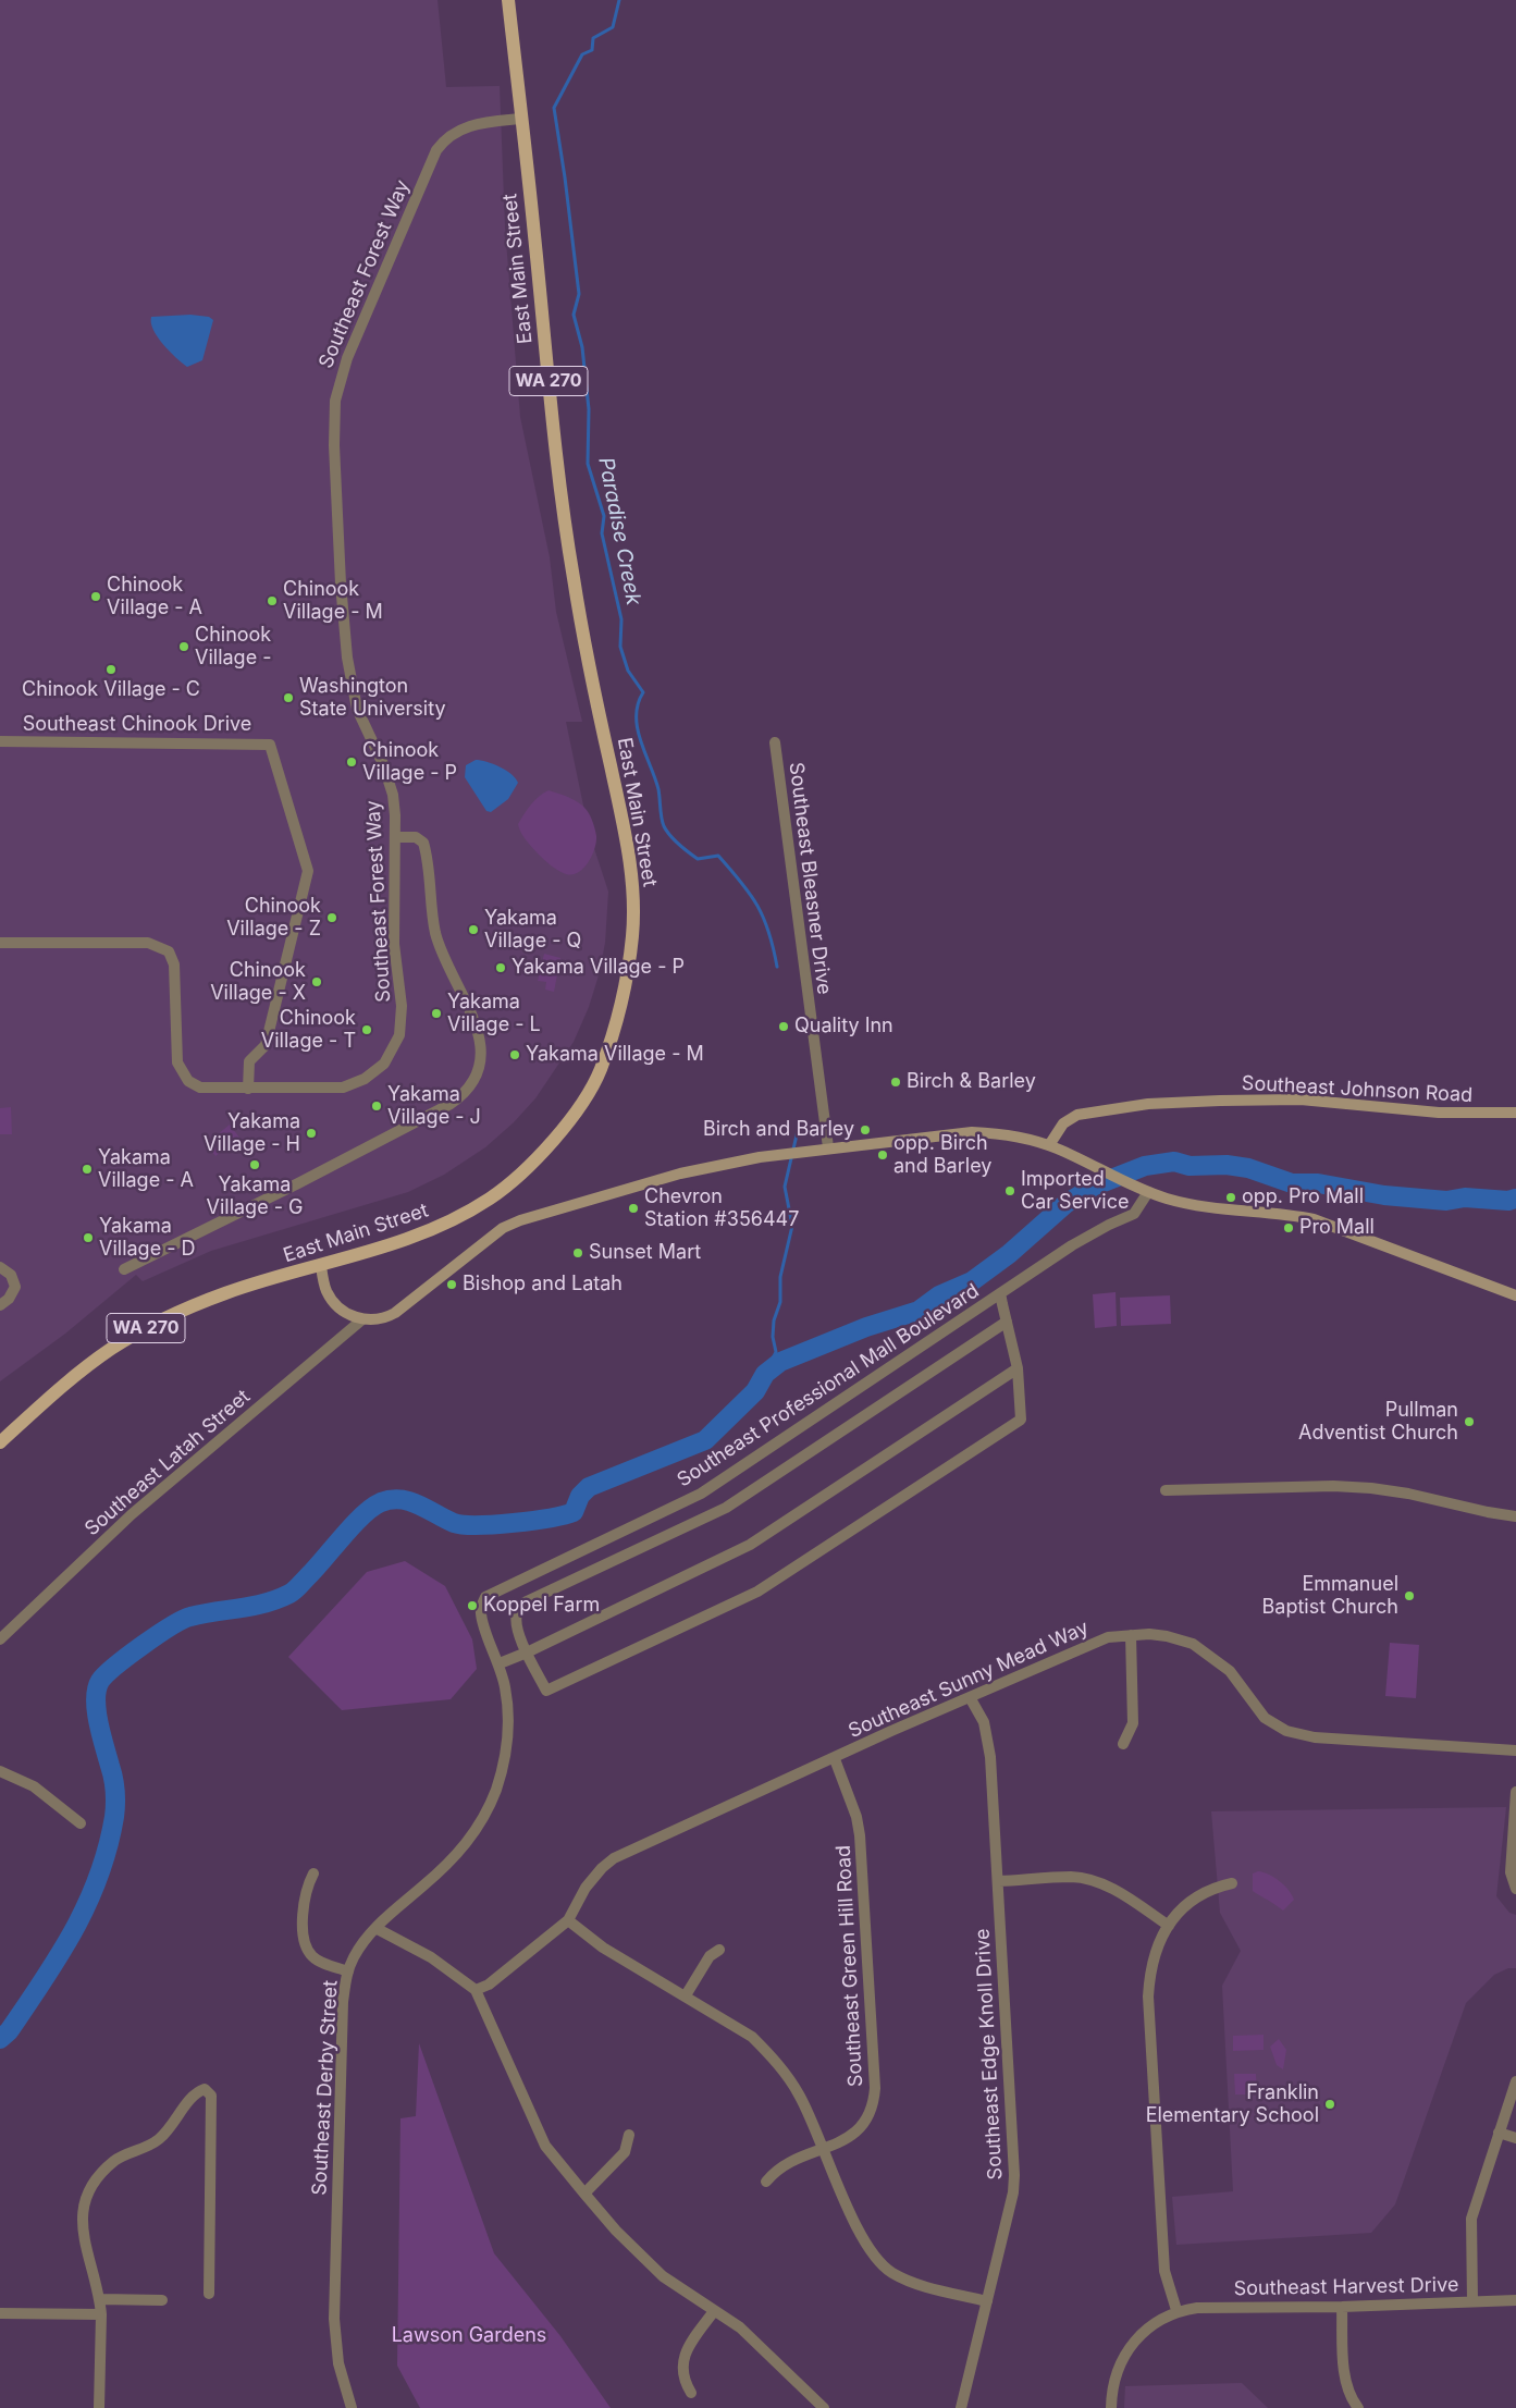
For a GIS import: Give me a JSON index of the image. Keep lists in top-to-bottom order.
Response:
{
  "streets": {
    "main road": ["East Main Street", "WA 270"],
    "street": [
      "Southeast Forest Way",
      "Southeast Chinook Drive",
      "Southeast Bleasner Drive",
      "Southeast Johnson Road",
      "Southeast Professional Mall Boulevard",
      "Southeast Latah Street",
      "Southeast Sunny Mead Way",
      "Southeast Green Hill Road",
      "Southeast Edge Knoll Drive",
      "Southeast Derby Street",
      "Southeast Harvest Drive"
    ]
  },
  "crossings": [
    ["East Main Street", "Southeast Forest Way"],
    ["Southeast Forest Way", "Southeast Chinook Drive"],
    ["Southeast Professional Mall Boulevard", "Southeast Derby Street"],
    ["Southeast Sunny Mead Way", "Southeast Green Hill Road"],
    ["Southeast Sunny Mead Way", "Southeast Edge Knoll Drive"]
  ],
  "water": ["Paradise Creek"],
  "parks": ["Lawson Gardens"],
  "places": [
    "Chinook Village - A",
    "Chinook Village - M",
    "Chinook Village -",
    "Chinook Village - C",
    "Washington State University",
    "Chinook Village - P",
    "Chinook Village - Z",
    "Yakama Village - Q",
    "Yakama Village - P",
    "Chinook Village - X",
    "Yakama Village - L",
    "Quality Inn",
    "Chinook Village - T",
    "Yakama Village - M",
    "Birch & Barley",
    "Yakama Village - J",
    "Birch and Barley",
    "Yakama Village - H",
    "opp. Birch and Barley",
    "Yakama Village - G",
    "Yakama Village - A",
    "Imported Car Service",
    "opp. Pro Mall",
    "Chevron Station #356447",
    "Pro Mall",
    "Yakama Village - D",
    "Sunset Mart",
    "Bishop and Latah",
    "Pullman Adventist Church",
    "Emmanuel Baptist Church",
    "Koppel Farm",
    "Franklin Elementary School"
  ]
}
